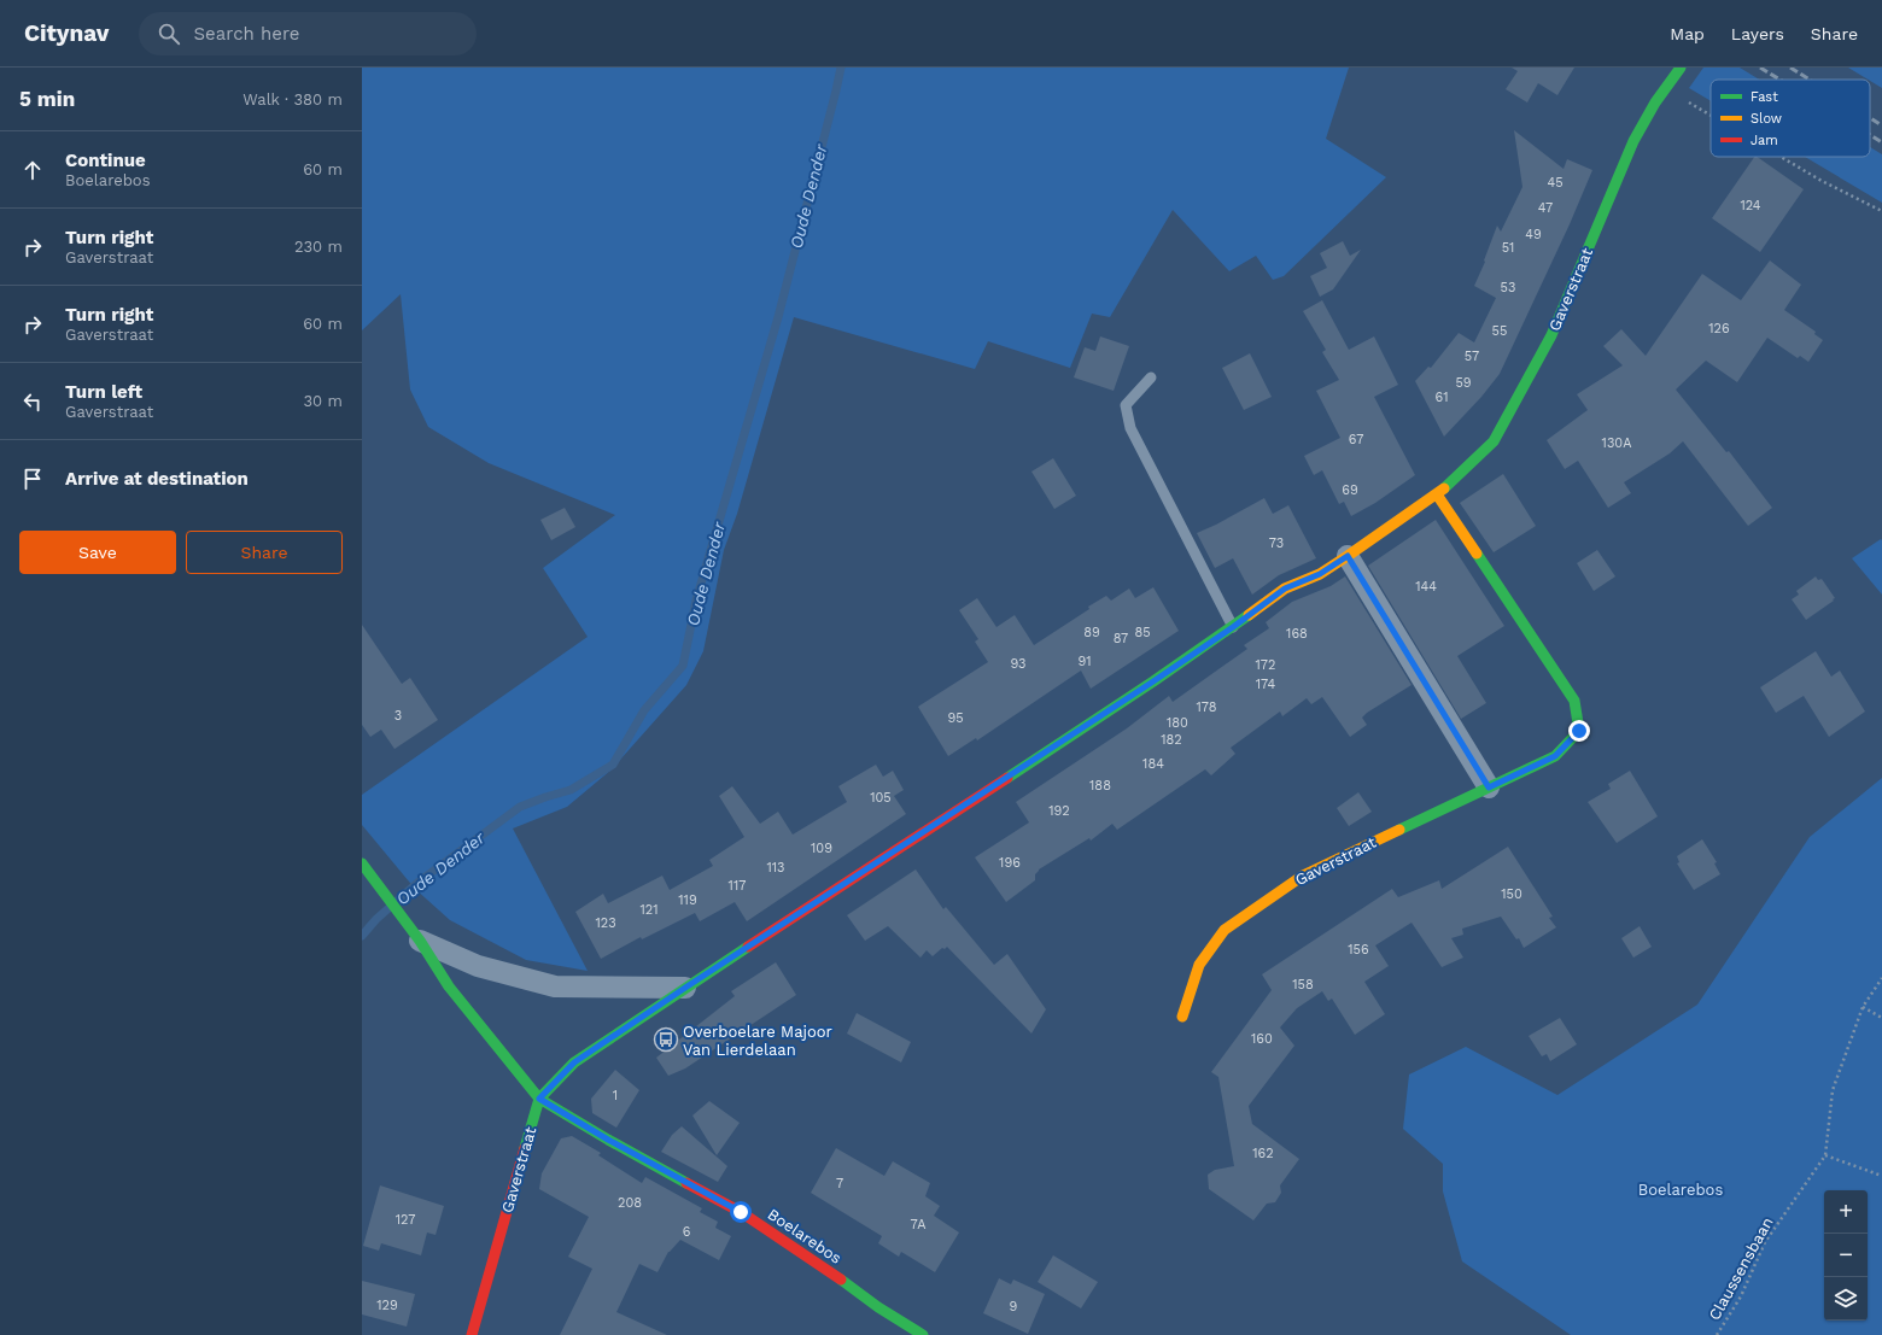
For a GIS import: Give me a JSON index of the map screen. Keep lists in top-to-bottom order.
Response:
{
  "streets": {
    "street": ["Gaverstraat", "Boelarebos"],
    "path": ["Claussensbaan"]
  },
  "crossings": [
    ["Gaverstraat", "Boelarebos"]
  ],
  "water": ["Oude Dender"],
  "parks": ["Boelarebos"],
  "places": {
    "bus stop": ["Overboelare Majoor Van Lierdelaan"]
  },
  "house_numbers": [
    "45",
    "124",
    "47",
    "49",
    "51",
    "53",
    "126",
    "55",
    "57",
    "59",
    "61",
    "67",
    "130A",
    "69",
    "73",
    "144",
    "89",
    "85",
    "168",
    "87",
    "91",
    "93",
    "172",
    "174",
    "178",
    "3",
    "95",
    "180",
    "182",
    "184",
    "188",
    "105",
    "192",
    "109",
    "196",
    "113",
    "117",
    "150",
    "119",
    "121",
    "123",
    "156",
    "158",
    "160",
    "1",
    "162",
    "7",
    "208",
    "127",
    "7A",
    "6",
    "129",
    "9"
  ],
  "legend": ["Fast", "Slow", "Jam"],
  "page": {
    "header": "Citynav",
    "search": "Search here",
    "nav": ["Map", "Layers", "Share"],
    "heading": ["5 min", "Walk · 380 m"],
    "list": [
      ["Continue", "Boelarebos", "60 m"],
      ["Turn right", "Gaverstraat", "230 m"],
      ["Turn right", "Gaverstraat", "60 m"],
      ["Turn left", "Gaverstraat", "30 m"],
      "Arrive at destination"
    ],
    "buttons": ["Save", "Share"],
    "map_buttons": ["+", "−"]
  }
}
